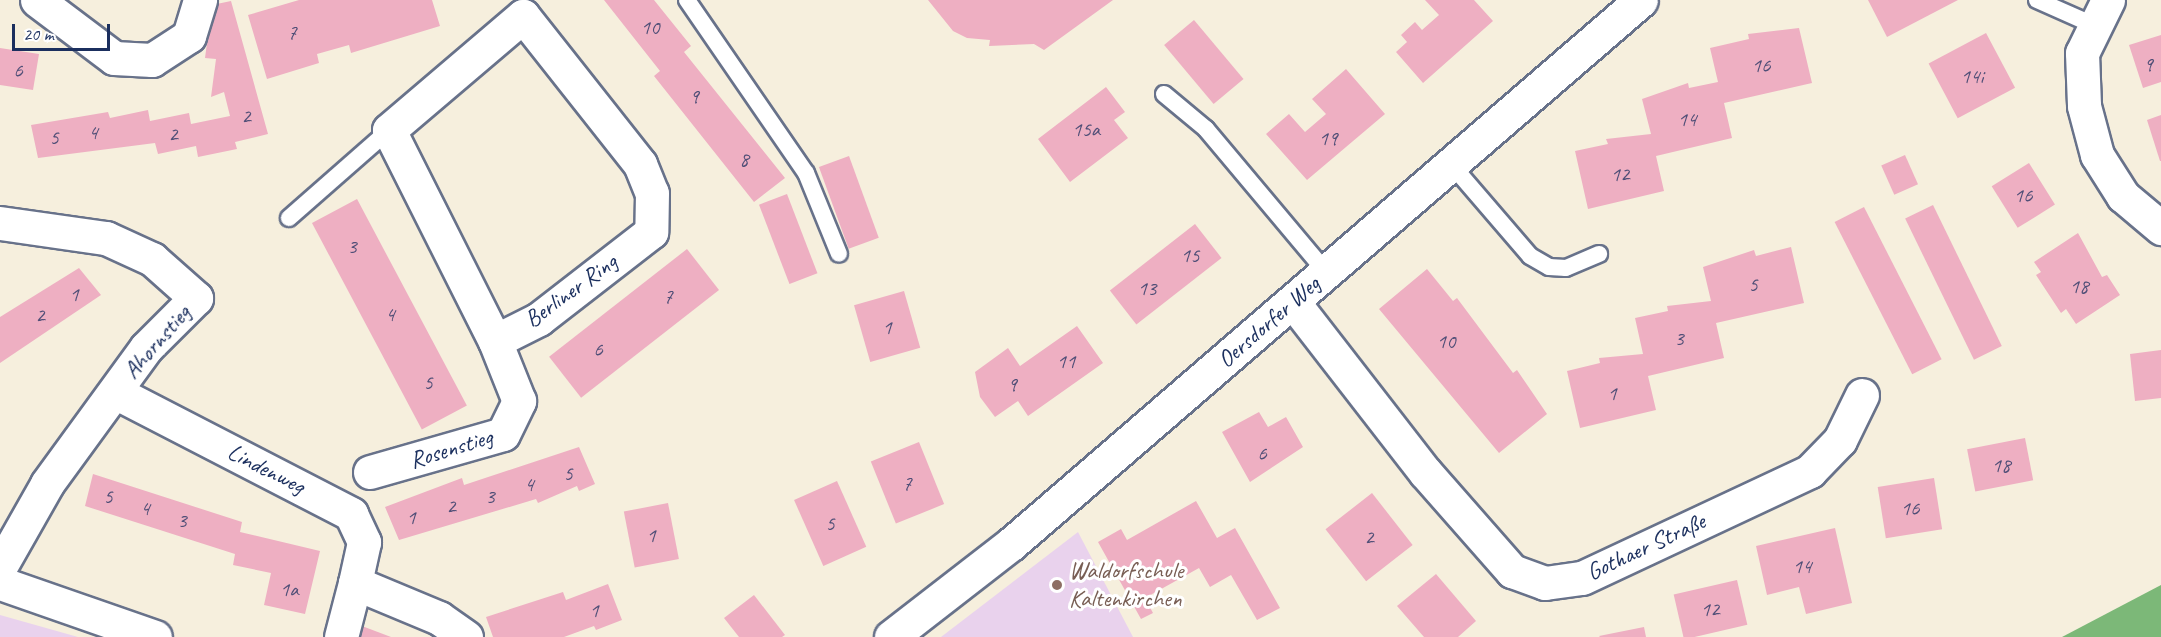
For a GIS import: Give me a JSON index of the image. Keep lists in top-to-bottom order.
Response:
{
  "streets": {
    "street": [
      "Berliner Ring",
      "Oersdorfer Weg",
      "Ahornstieg",
      "Rosenstieg",
      "Lindenweg",
      "Gothaer Straße"
    ]
  },
  "crossings": [
    ["Berliner Ring", "Rosenstieg"],
    ["Oersdorfer Weg", "Gothaer Straße"],
    ["Ahornstieg", "Lindenweg"]
  ],
  "places": ["Waldorfschule Kaltenkirchen"],
  "house_numbers": [
    "10",
    "7",
    "9",
    "16",
    "6",
    "14i",
    "9",
    "2",
    "14",
    "15a",
    "4",
    "2",
    "5",
    "19",
    "8",
    "12",
    "16",
    "3",
    "15",
    "5",
    "18",
    "13",
    "1",
    "7",
    "4",
    "2",
    "1",
    "3",
    "10",
    "6",
    "11",
    "5",
    "9",
    "1",
    "6",
    "18",
    "5",
    "7",
    "4",
    "5",
    "3",
    "2",
    "4",
    "16",
    "1",
    "3",
    "5",
    "1",
    "2",
    "14",
    "1a",
    "12",
    "1"
  ],
  "scale_bar": "20 m"
}
